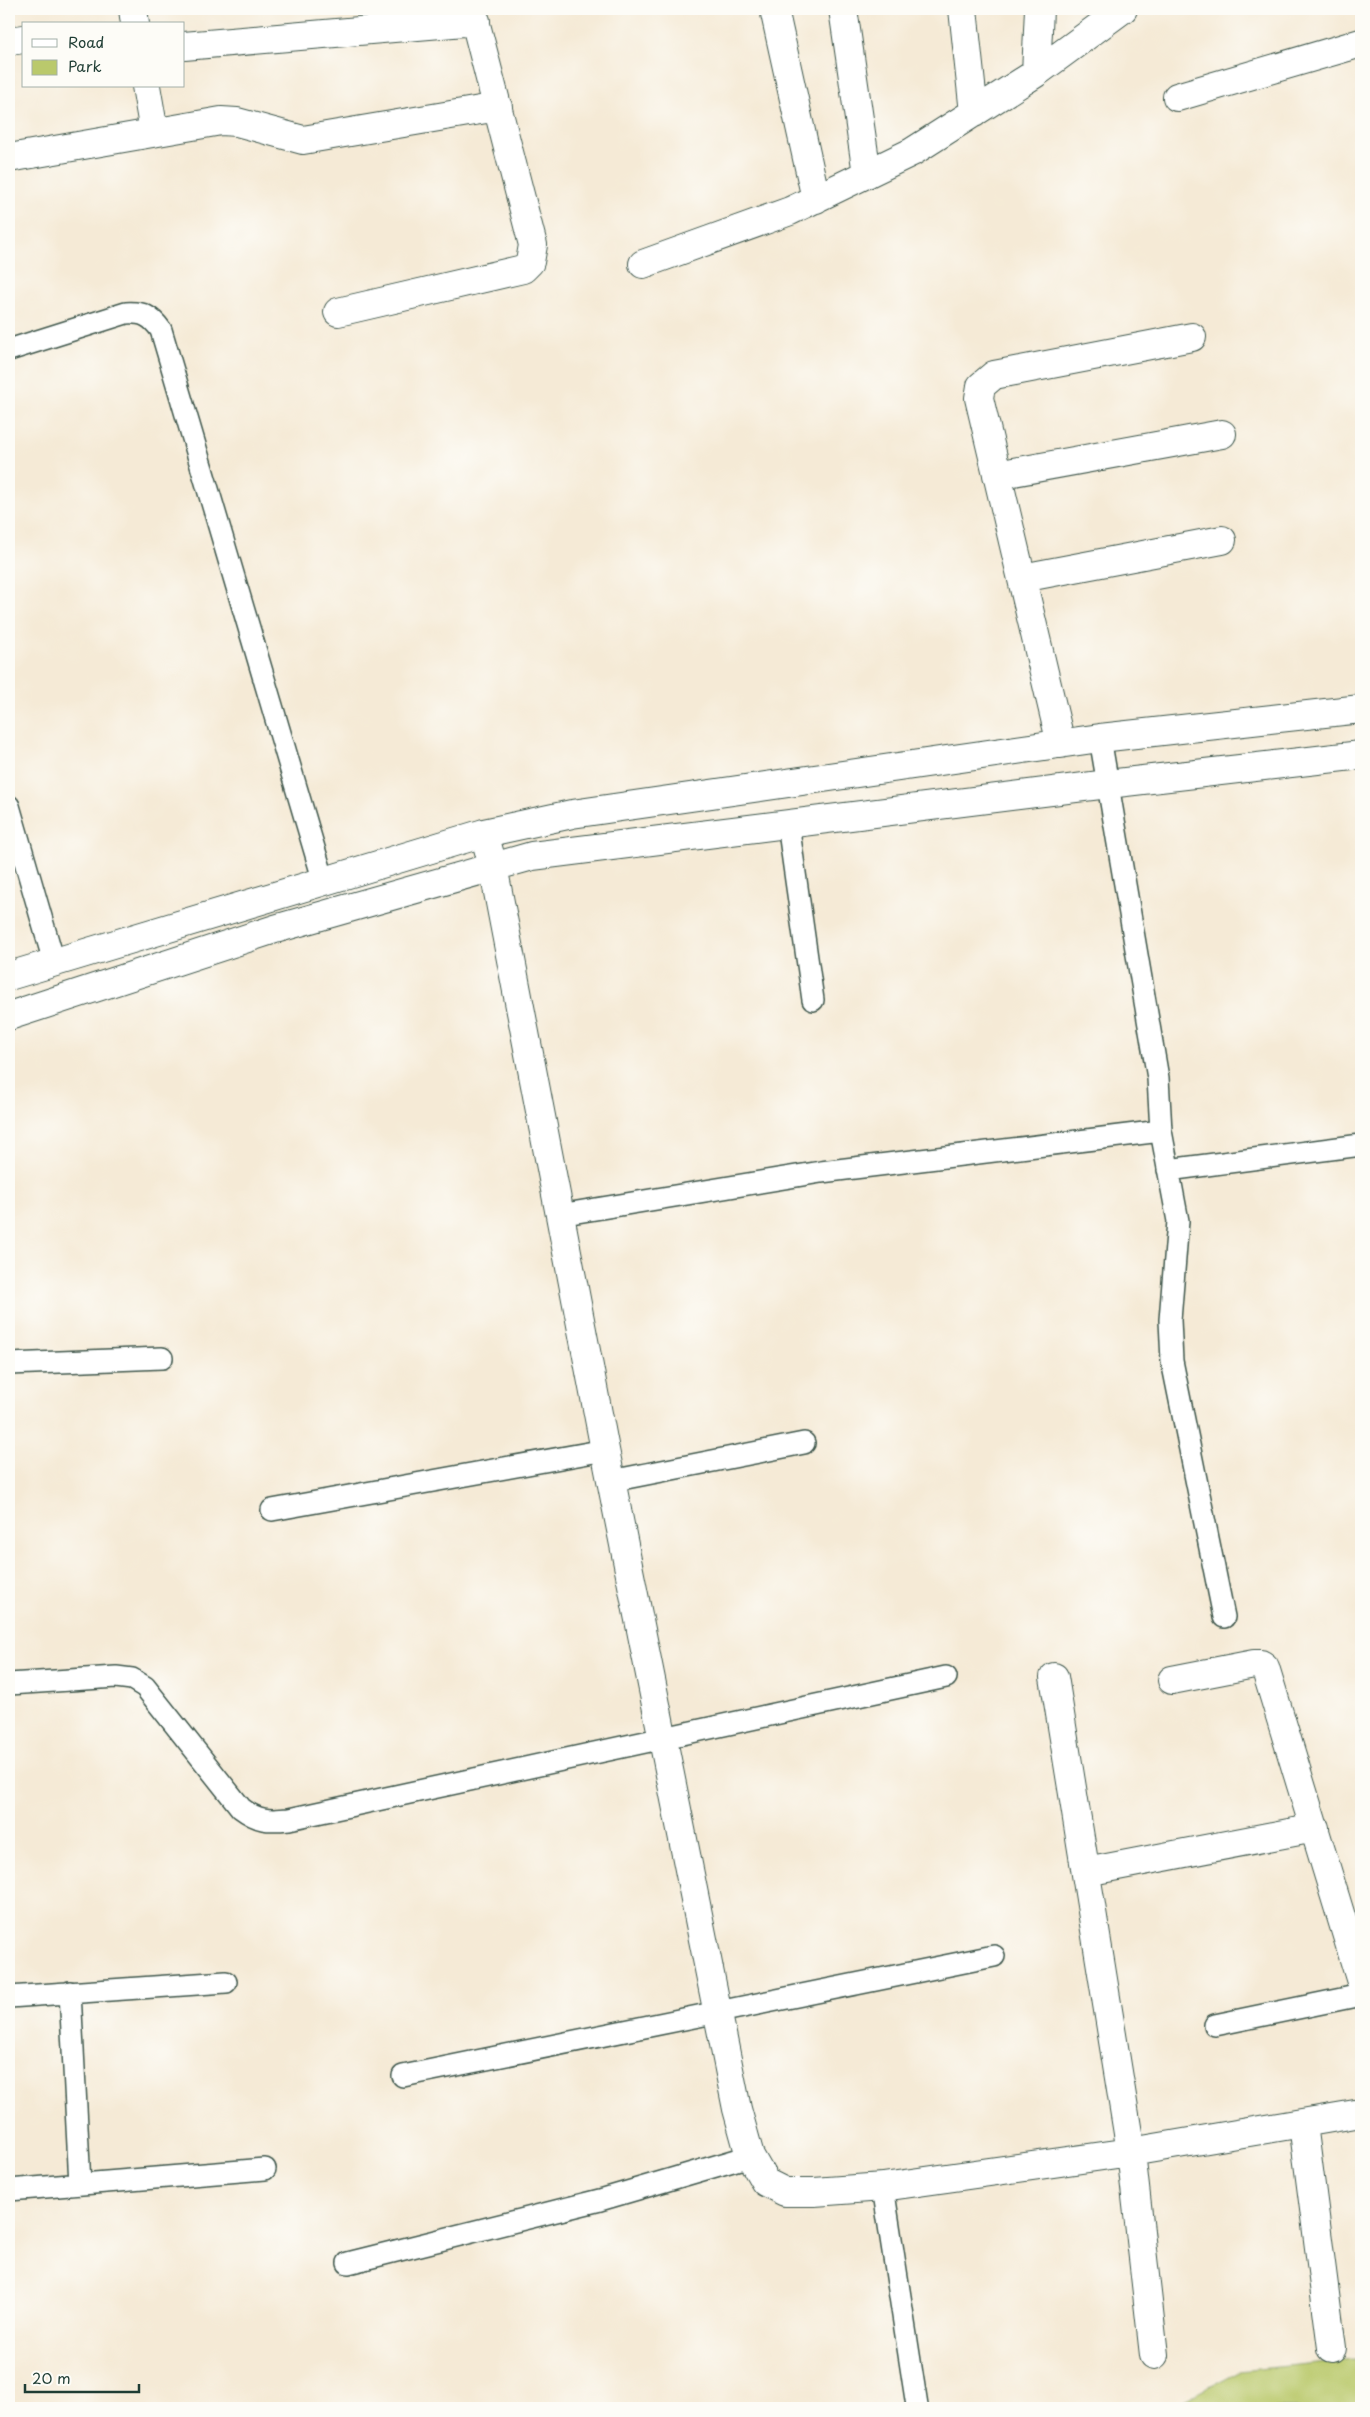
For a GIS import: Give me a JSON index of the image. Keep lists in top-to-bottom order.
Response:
{
  "legend": ["Road", "Park"],
  "scale_bar": "20 m"
}
